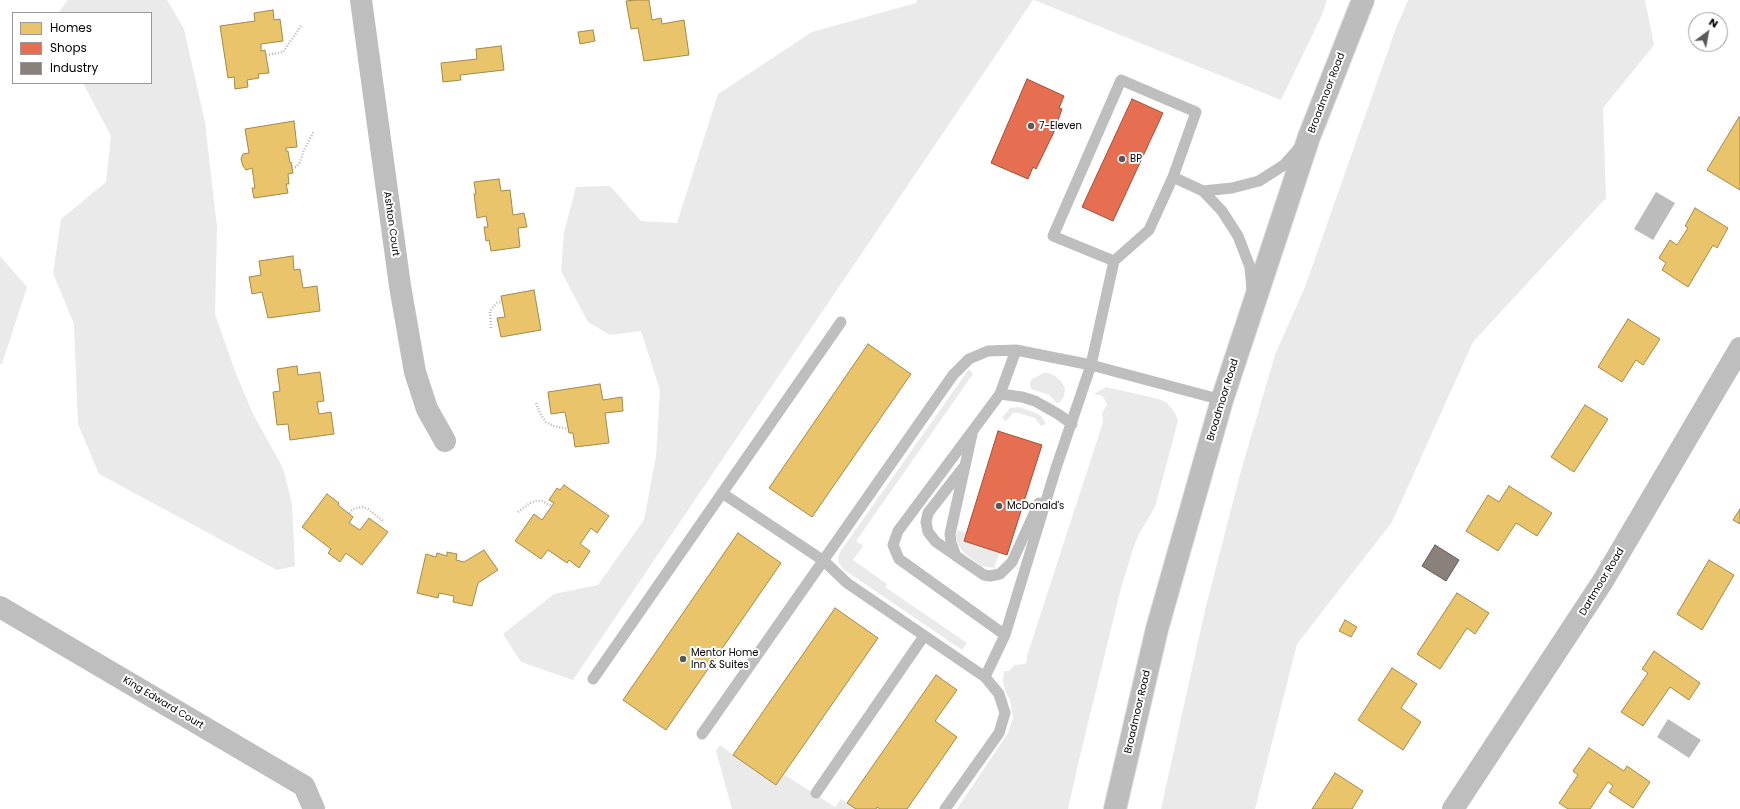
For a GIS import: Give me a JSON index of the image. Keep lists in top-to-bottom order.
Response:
{
  "streets": {
    "main road": ["Broadmoor Road"],
    "street": ["Ashton Court", "Dartmoor Road", "King Edward Court"]
  },
  "places": [
    "7-Eleven",
    "BP",
    "McDonald's",
    "Mentor Home Inn & Suites"
  ],
  "legend": ["Homes", "Shops", "Industry"],
  "north": "top right"
}
